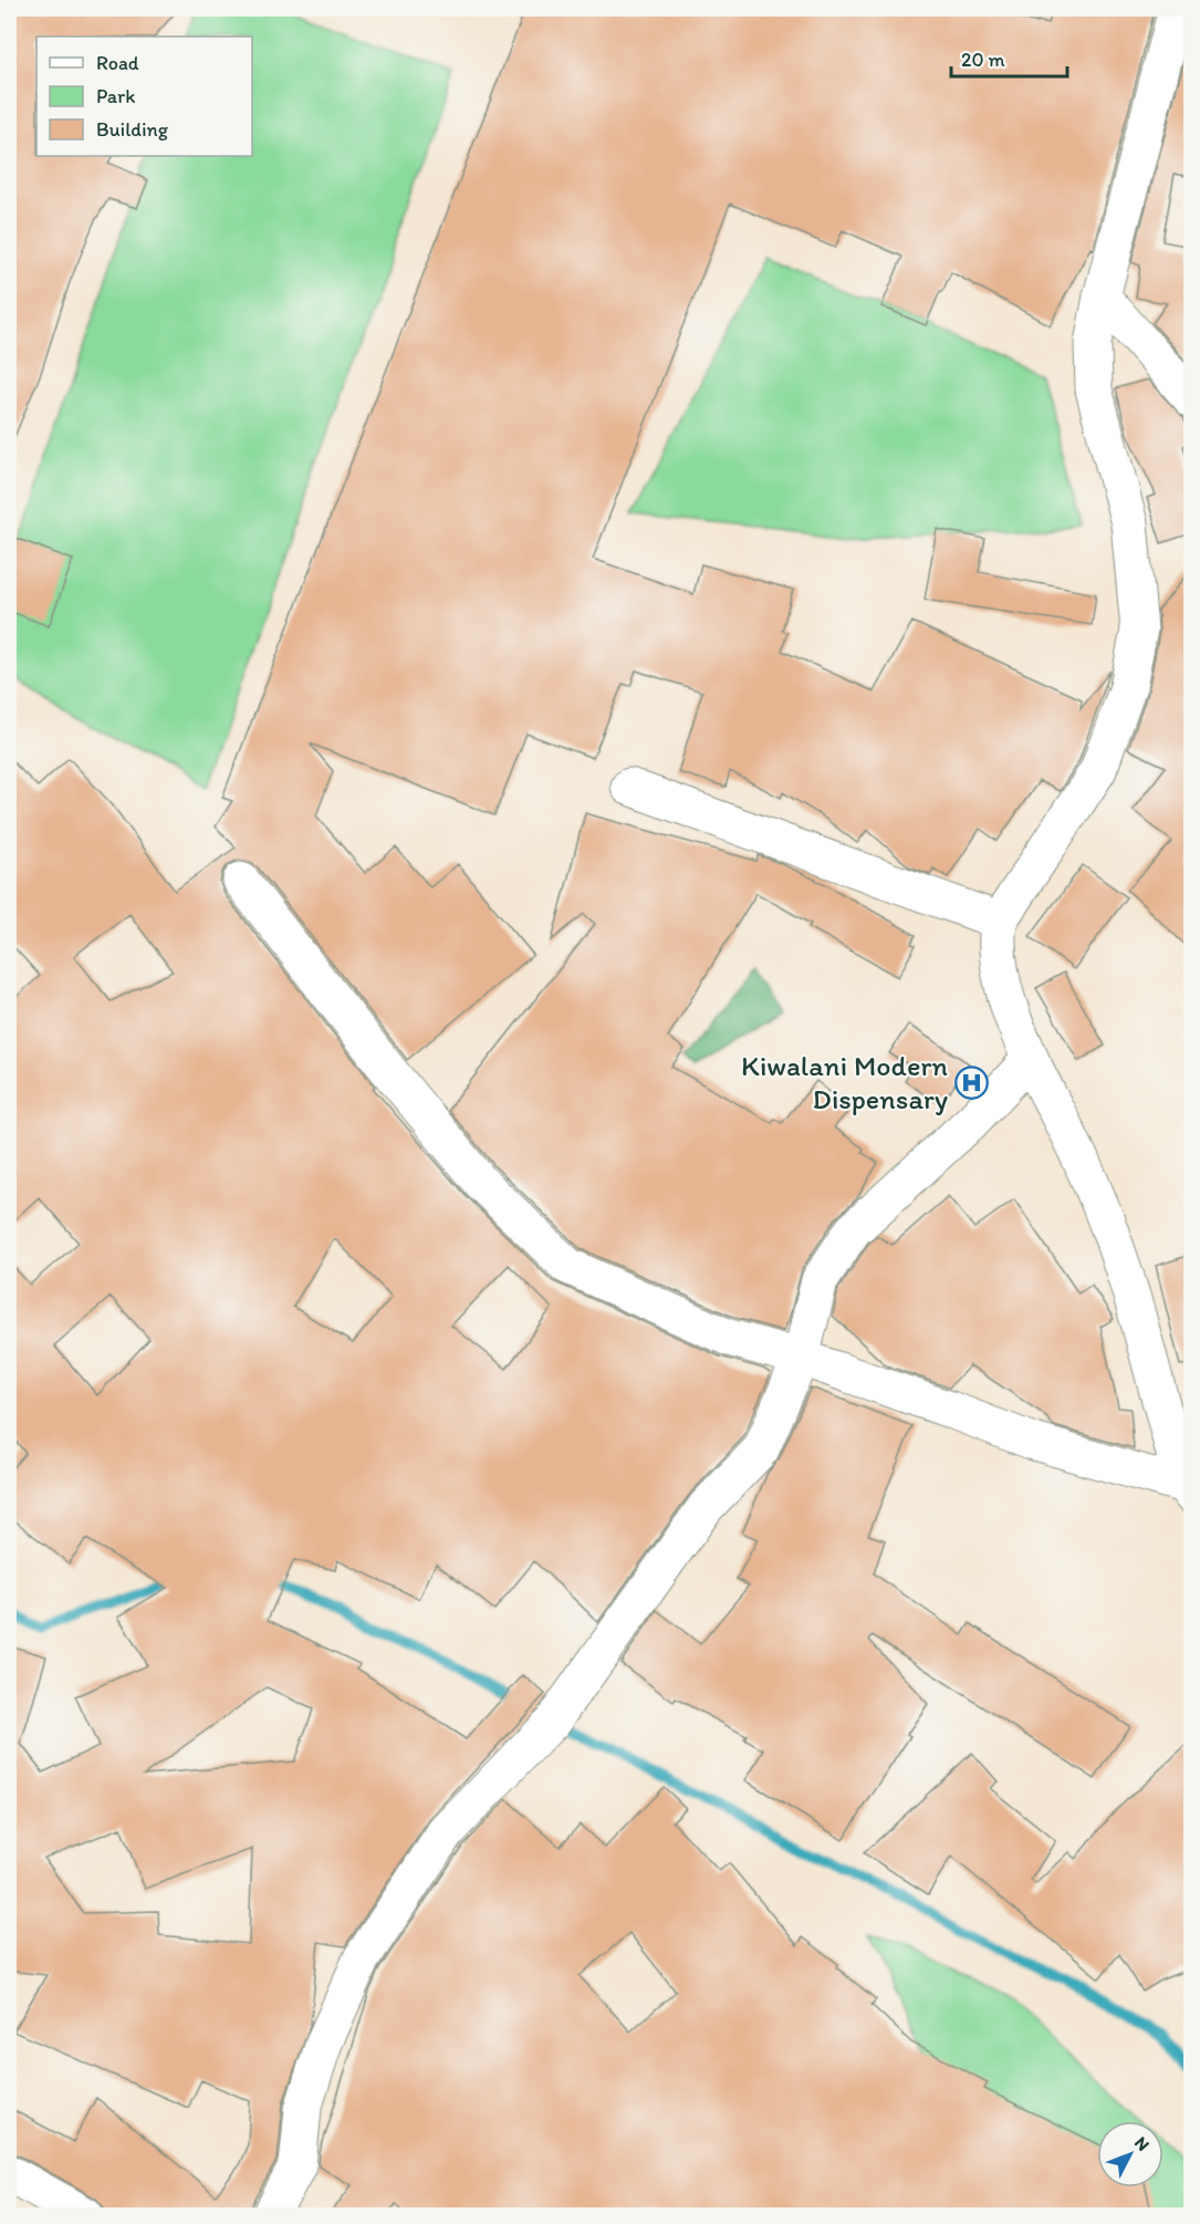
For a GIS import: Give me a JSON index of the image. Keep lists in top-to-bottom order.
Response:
{
  "places": {
    "hospital": ["Kiwalani Modern Dispensary"]
  },
  "legend": ["Road", "Park", "Building"],
  "scale_bar": "20 m",
  "north": "top right"
}
